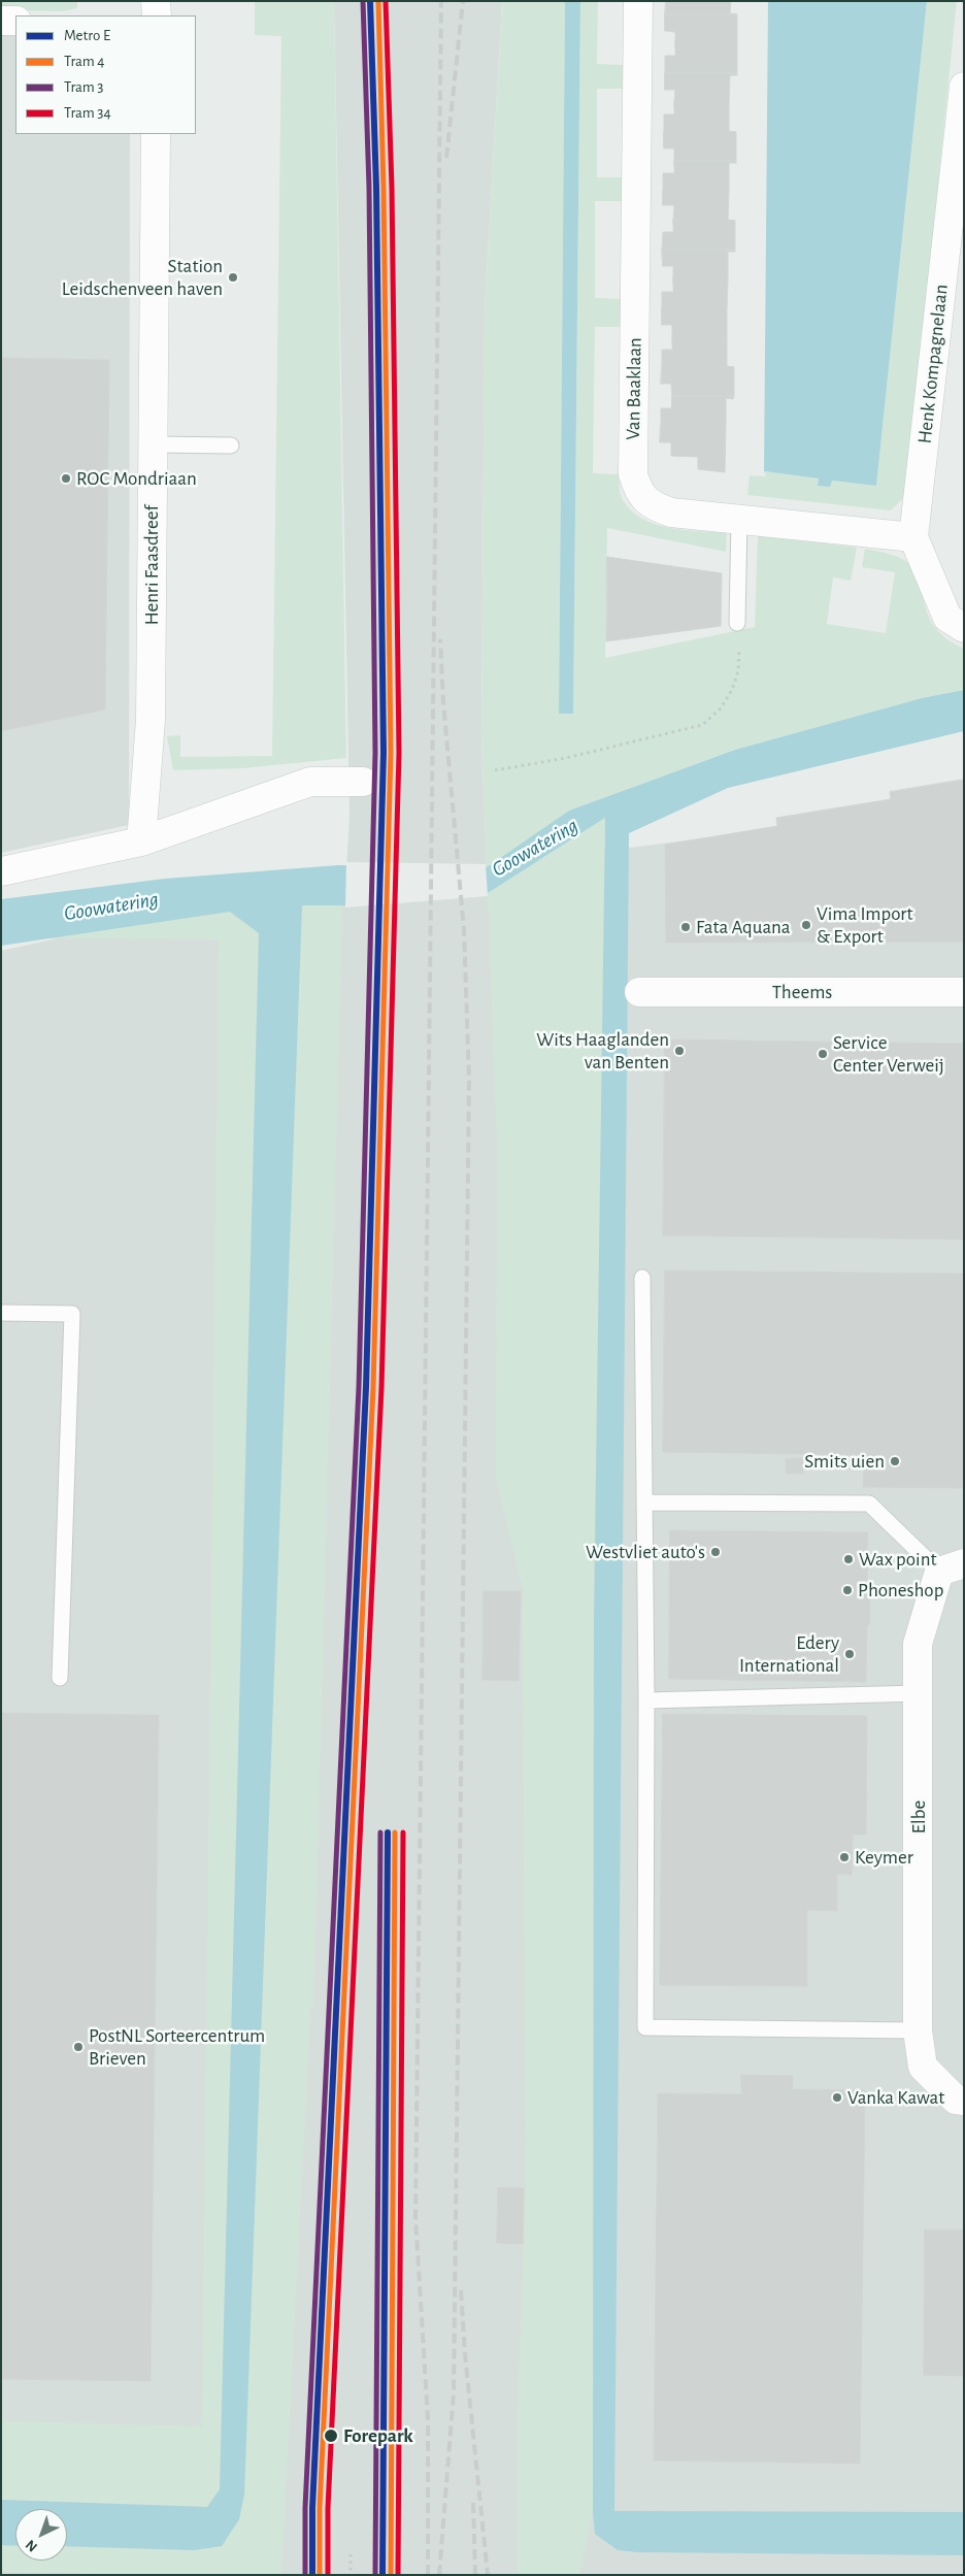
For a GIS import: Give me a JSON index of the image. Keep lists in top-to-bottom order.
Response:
{
  "streets": {
    "street": [
      "Henk Kompagnelaan",
      "Van Baaklaan",
      "Henri Faasdreef",
      "Theems",
      "Elbe"
    ]
  },
  "crossings": [
    ["Henk Kompagnelaan", "Van Baaklaan"]
  ],
  "water": ["Goowatering"],
  "places": [
    "Station Leidschenveen haven",
    "ROC Mondriaan",
    "Vima Import & Export",
    "Fata Aquana",
    "Wits Haaglanden van Benten",
    "Service Center Verweij",
    "Smits uien",
    "Westvliet auto's",
    "Wax point",
    "Phoneshop",
    "Edery International",
    "Keymer",
    "PostNL Sorteercentrum Brieven",
    "Vanka Kawat",
    "Forepark"
  ],
  "lines": [
    "metro line E",
    "tram line 4",
    "tram line 3",
    "tram line 34"
  ],
  "legend": [
    "Metro E",
    "Tram 4",
    "Tram 3",
    "Tram 34"
  ],
  "north": "bottom left"
}
